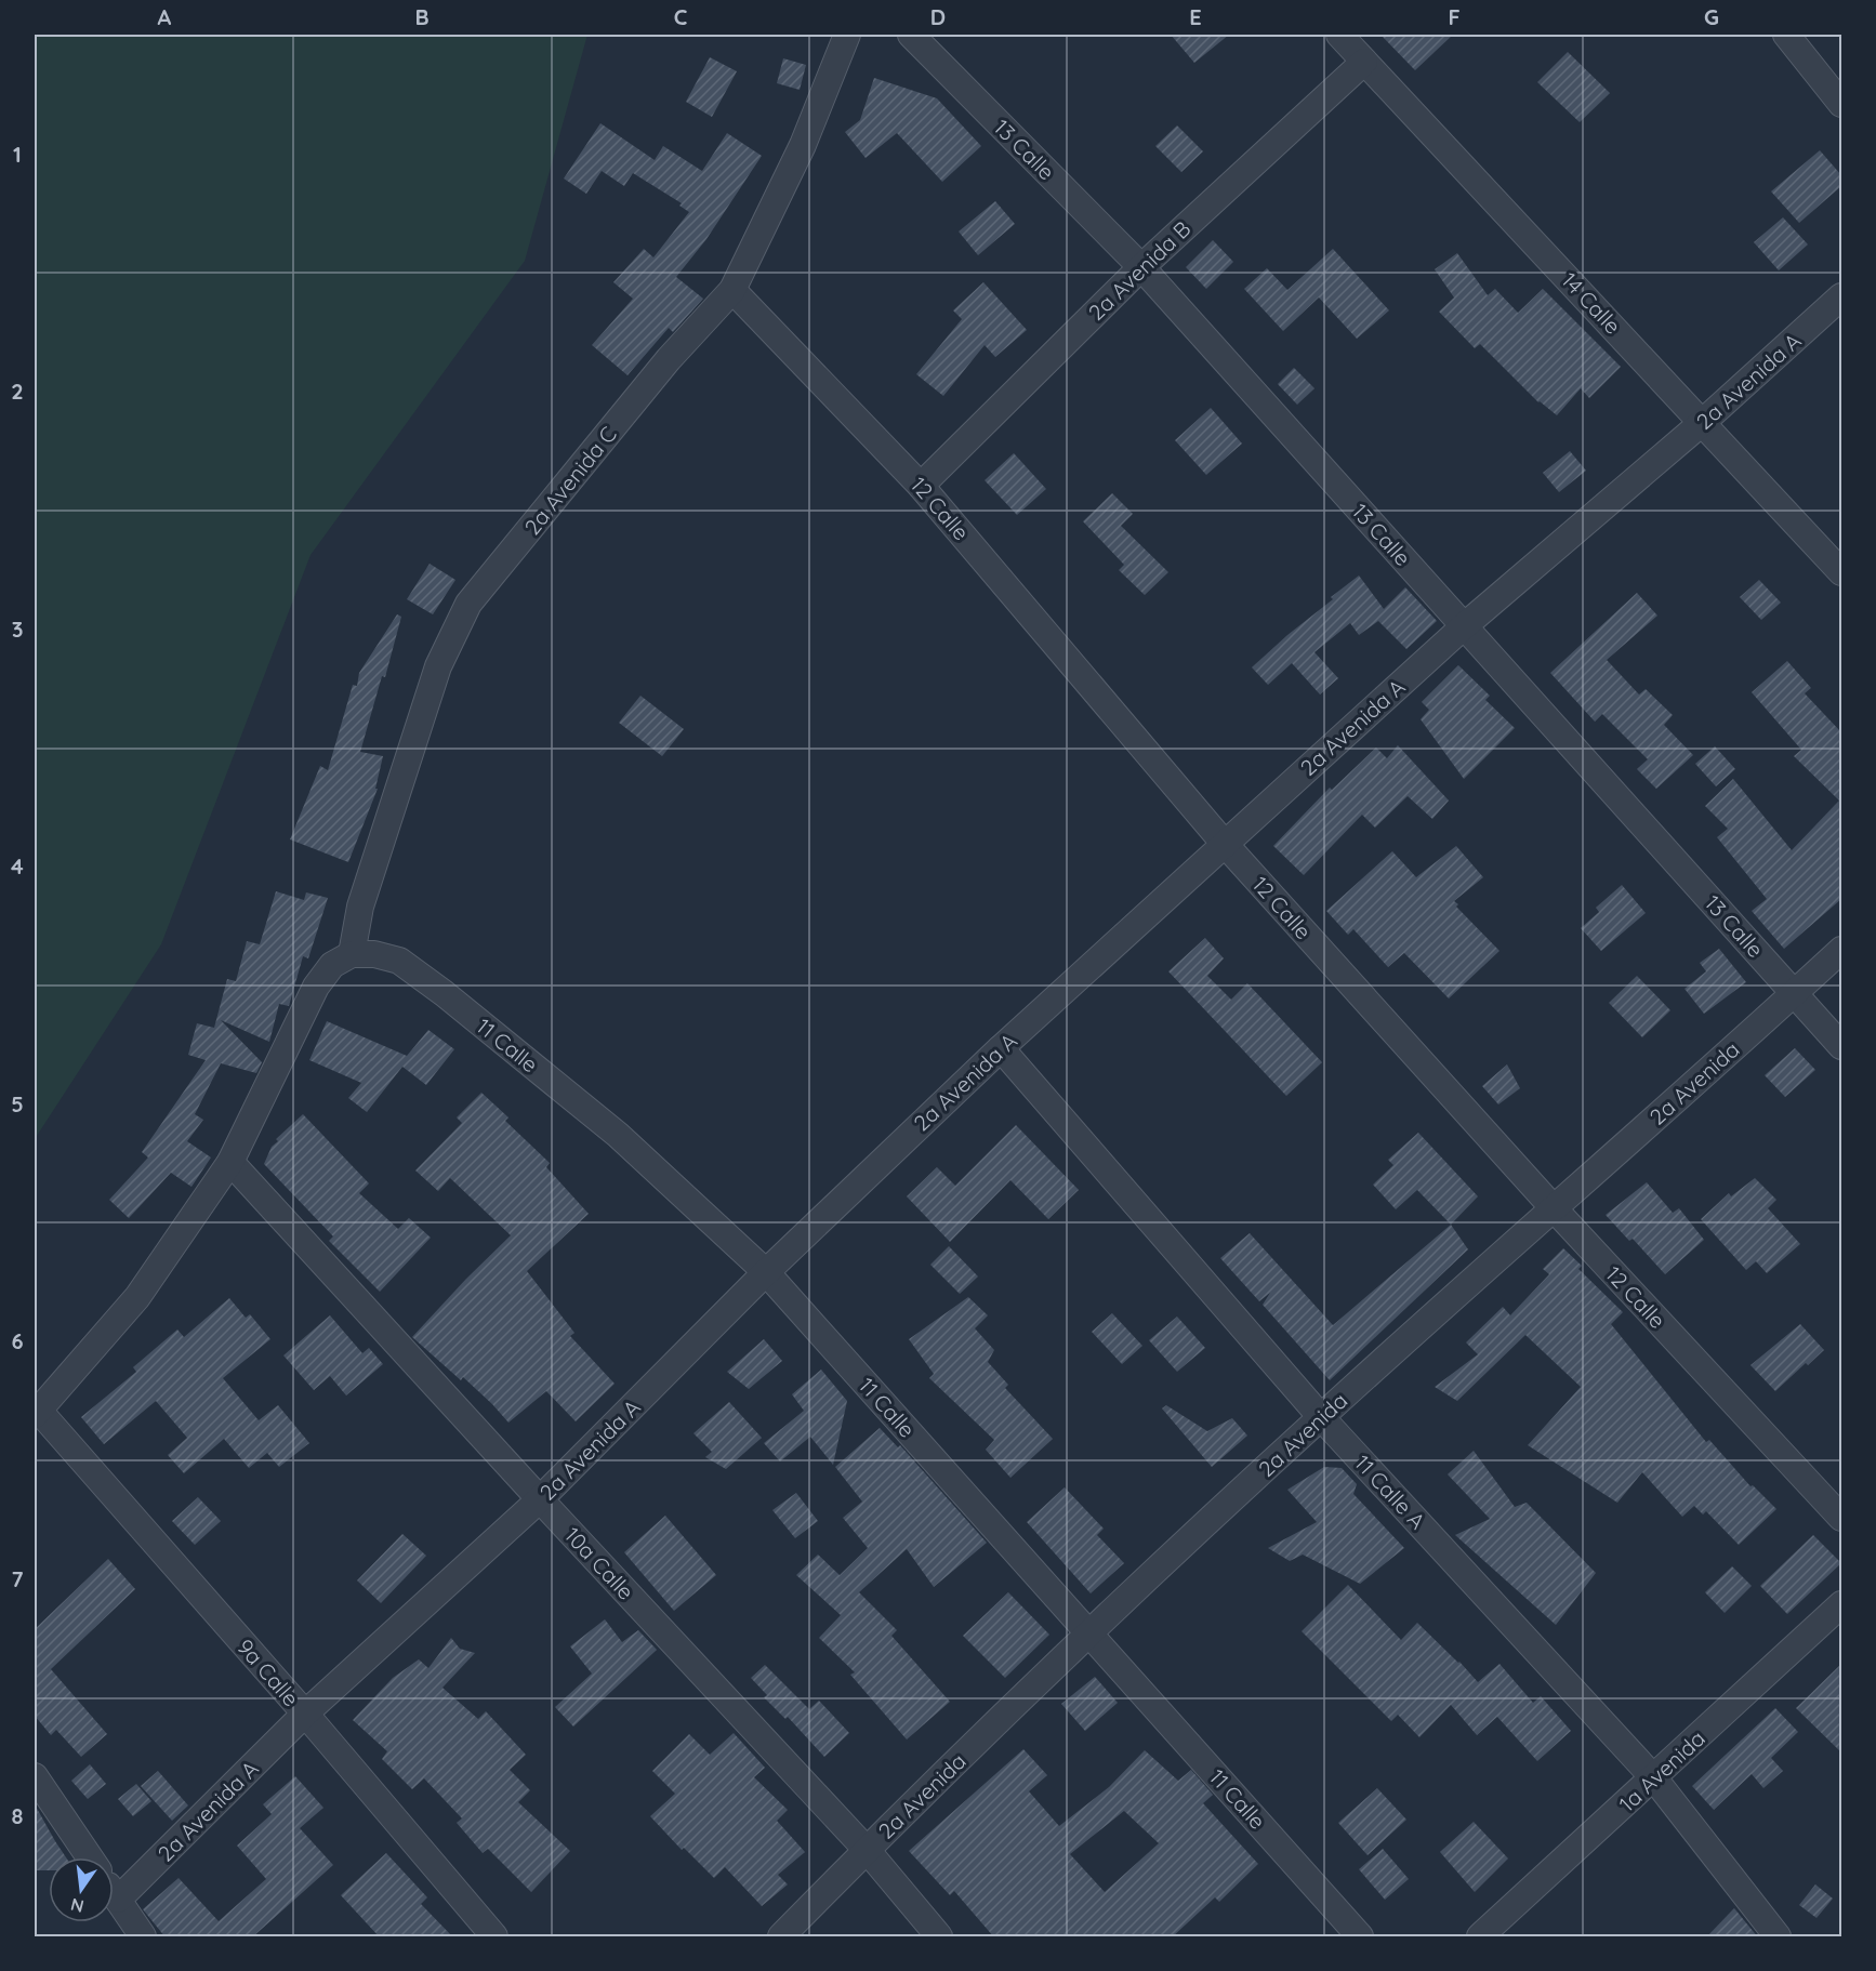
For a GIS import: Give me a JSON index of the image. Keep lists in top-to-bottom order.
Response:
{
  "streets": {
    "street": [
      "13 Calle",
      "2a Avenida B",
      "14 Calle",
      "2a Avenida A",
      "2a Avenida C",
      "12 Calle",
      "11 Calle",
      "2a Avenida",
      "11 Calle A",
      "10a Calle",
      "9a Calle",
      "1a Avenida"
    ]
  },
  "crossings": [
    ["13 Calle", "2a Avenida B"],
    ["13 Calle", "2a Avenida A"],
    ["13 Calle", "2a Avenida"],
    ["2a Avenida B", "14 Calle"],
    ["2a Avenida B", "12 Calle"],
    ["14 Calle", "2a Avenida A"],
    ["2a Avenida A", "12 Calle"],
    ["2a Avenida A", "11 Calle"],
    ["2a Avenida A", "11 Calle A"],
    ["2a Avenida A", "10a Calle"],
    ["2a Avenida A", "9a Calle"],
    ["2a Avenida C", "12 Calle"],
    ["2a Avenida C", "11 Calle"],
    ["12 Calle", "2a Avenida"],
    ["11 Calle", "2a Avenida"],
    ["2a Avenida", "11 Calle A"],
    ["2a Avenida", "10a Calle"],
    ["11 Calle A", "1a Avenida"]
  ],
  "north": "bottom",
  "grid": {
    "columns": [
      "A",
      "B",
      "C",
      "D",
      "E",
      "F",
      "G"
    ],
    "rows": [
      "1",
      "2",
      "3",
      "4",
      "5",
      "6",
      "7",
      "8"
    ]
  }
}
